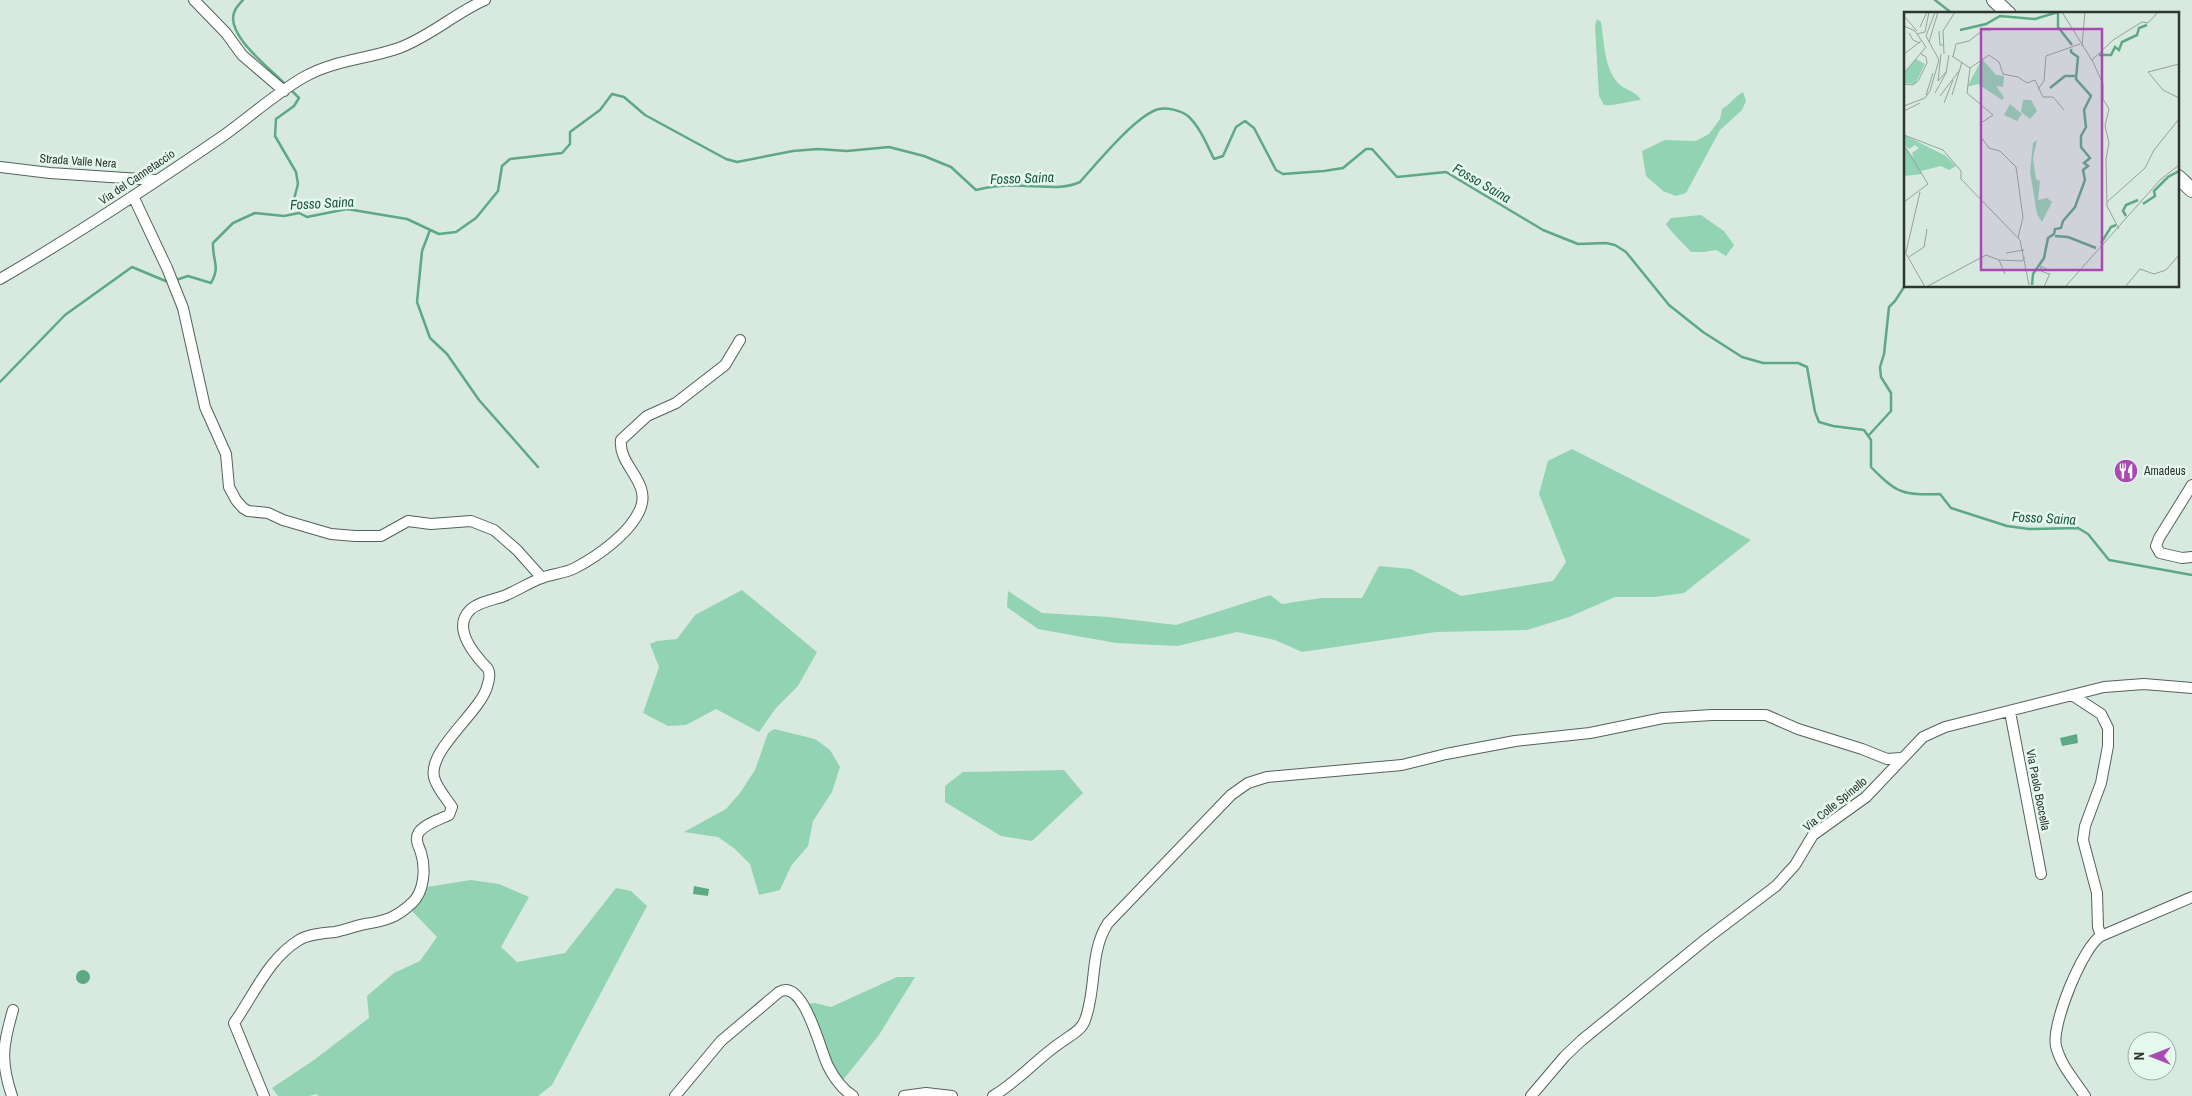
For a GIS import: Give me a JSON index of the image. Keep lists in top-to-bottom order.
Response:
{
  "streets": {
    "street": [
      "Strada Valle Nera",
      "Via del Cannetaccio",
      "Via Paolo Boccella",
      "Via Colle Spinello"
    ]
  },
  "crossings": [
    ["Strada Valle Nera", "Via del Cannetaccio"],
    ["Via Paolo Boccella", "Via Colle Spinello"]
  ],
  "water": ["Fosso Saina"],
  "places": {
    "restaurant": ["Amadeus"]
  },
  "north": "left"
}
